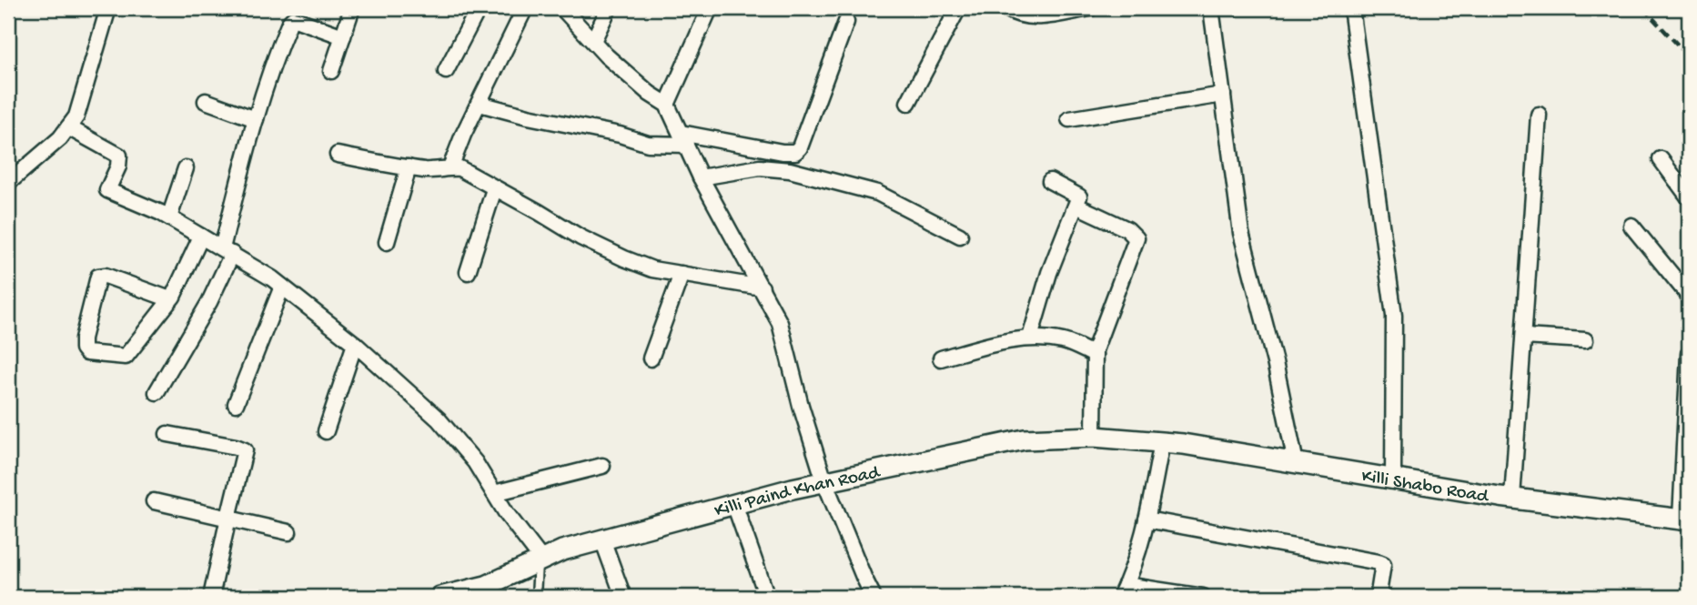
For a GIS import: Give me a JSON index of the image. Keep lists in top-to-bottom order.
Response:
{
  "streets": {
    "street": ["Killi Shabo Road", "Killi Paind Khan Road"]
  },
  "crossings": [
    ["Killi Shabo Road", "Killi Paind Khan Road"]
  ]
}
